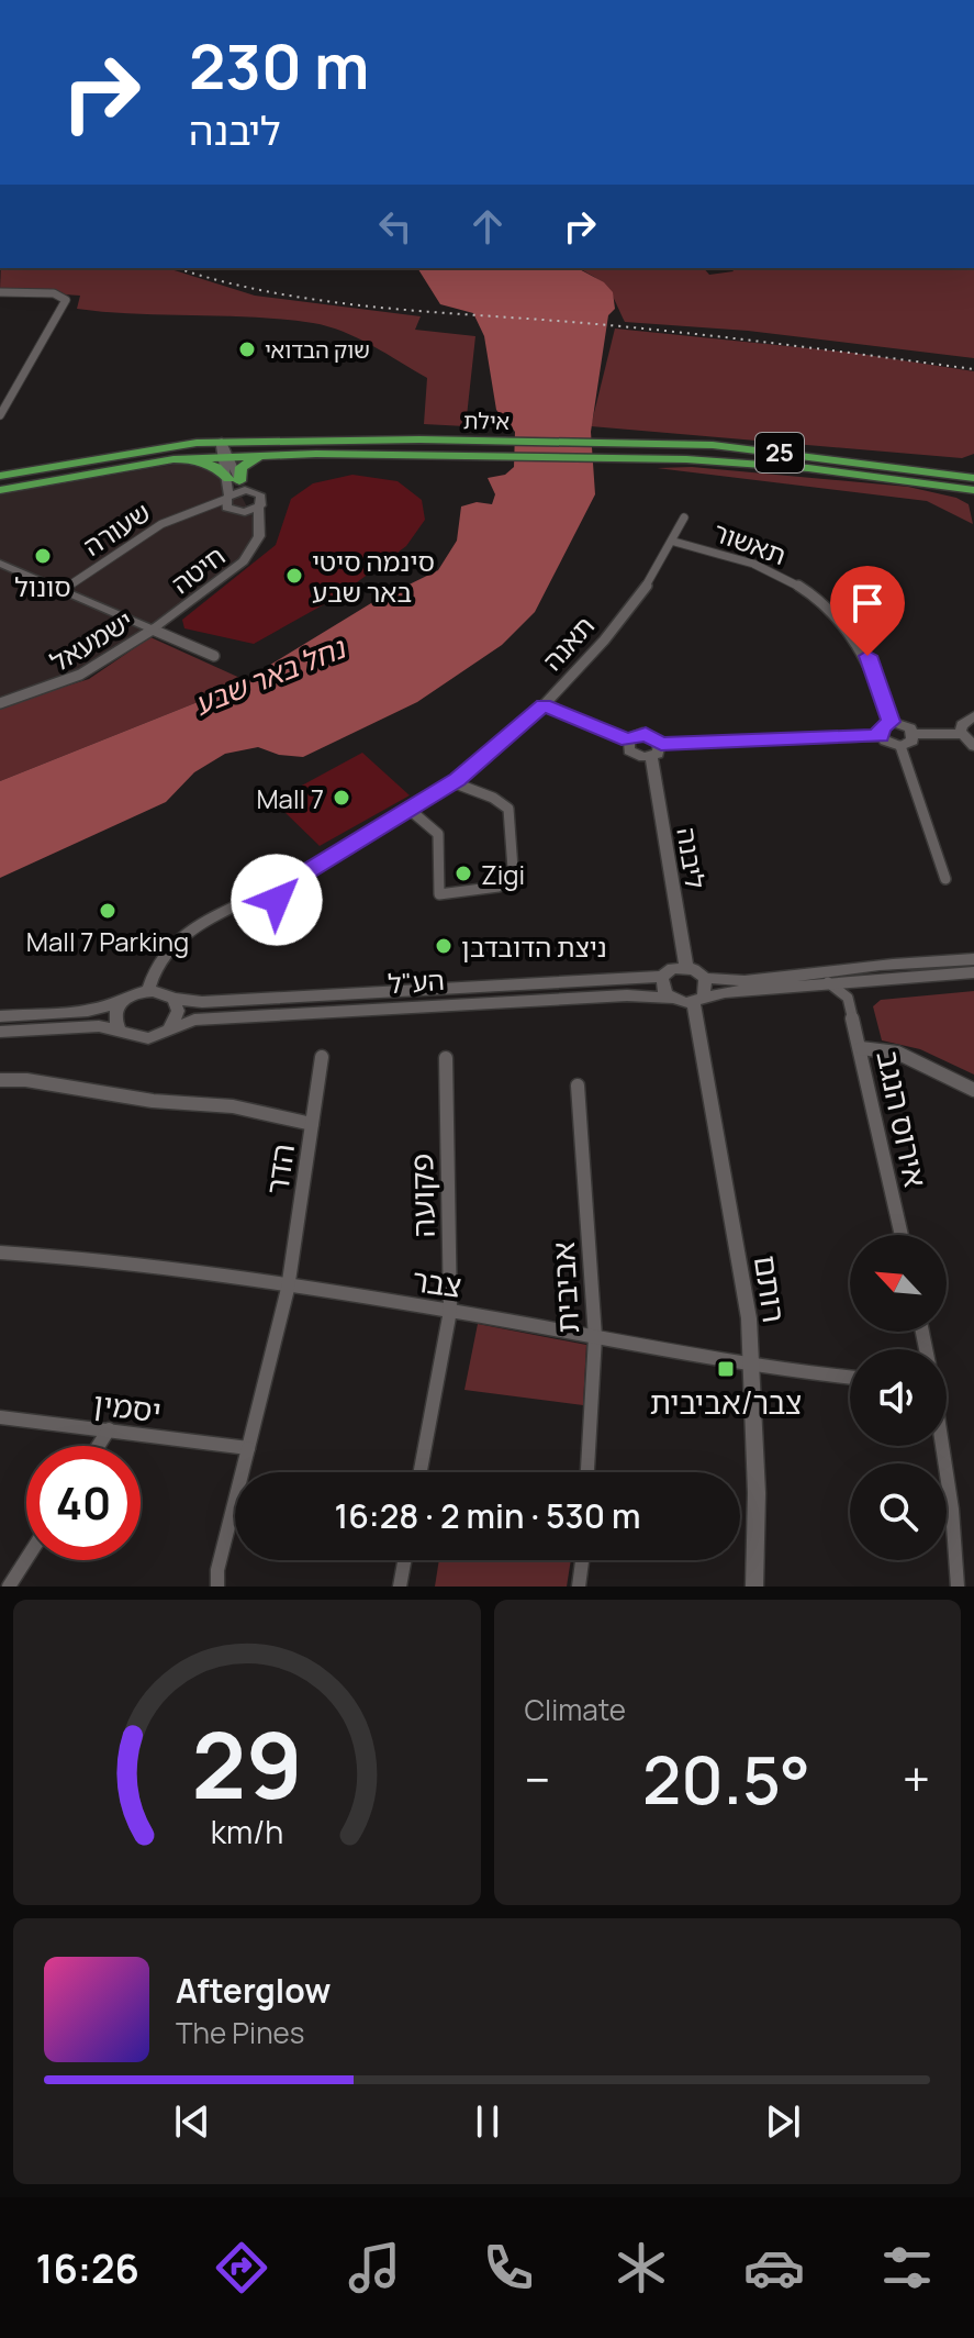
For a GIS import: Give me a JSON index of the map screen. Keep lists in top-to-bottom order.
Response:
{
  "streets": {
    "highway": ["אילת", "25"],
    "street": [
      "שעורה",
      "תאשור",
      "חיטה",
      "ישמעאל",
      "תאנה",
      "ליבנה",
      "הע\"ל",
      "אירוס הנגב",
      "הדר",
      "פקועה",
      "צבר",
      "אביבית",
      "רותם",
      "יסמין"
    ]
  },
  "crossings": [
    ["שעורה", "חיטה"],
    ["שעורה", "ישמעאל"],
    ["תאשור", "תאנה"],
    ["חיטה", "ישמעאל"],
    ["תאנה", "הע\"ל"],
    ["ליבנה", "הע\"ל"],
    ["ליבנה", "רותם"],
    ["הע\"ל", "רותם"],
    ["הדר", "צבר"],
    ["פקועה", "צבר"],
    ["צבר", "אביבית"],
    ["צבר", "רותם"]
  ],
  "water": ["נחל באר שבע"],
  "places": {
    "other": [
      "שוק הבדואי",
      "סונול",
      "סינמה סיטי באר שבע",
      "Mall 7",
      "Zigi",
      "Mall 7 Parking",
      "ניצת הדובדבן"
    ],
    "transit": ["צבר/אביבית"]
  },
  "north": "top left",
  "page": {
    "turn": ["230 m", "ליבנה"],
    "limit": "40",
    "trip": "16:28 · 2 min · 530 m",
    "tile": "Climate",
    "heat": ["−", "20.5°", "+"],
    "song": ["Afterglow", "The Pines"],
    "tabs": "16:26",
    "gauge": ["29", "km/h"]
  }
}
